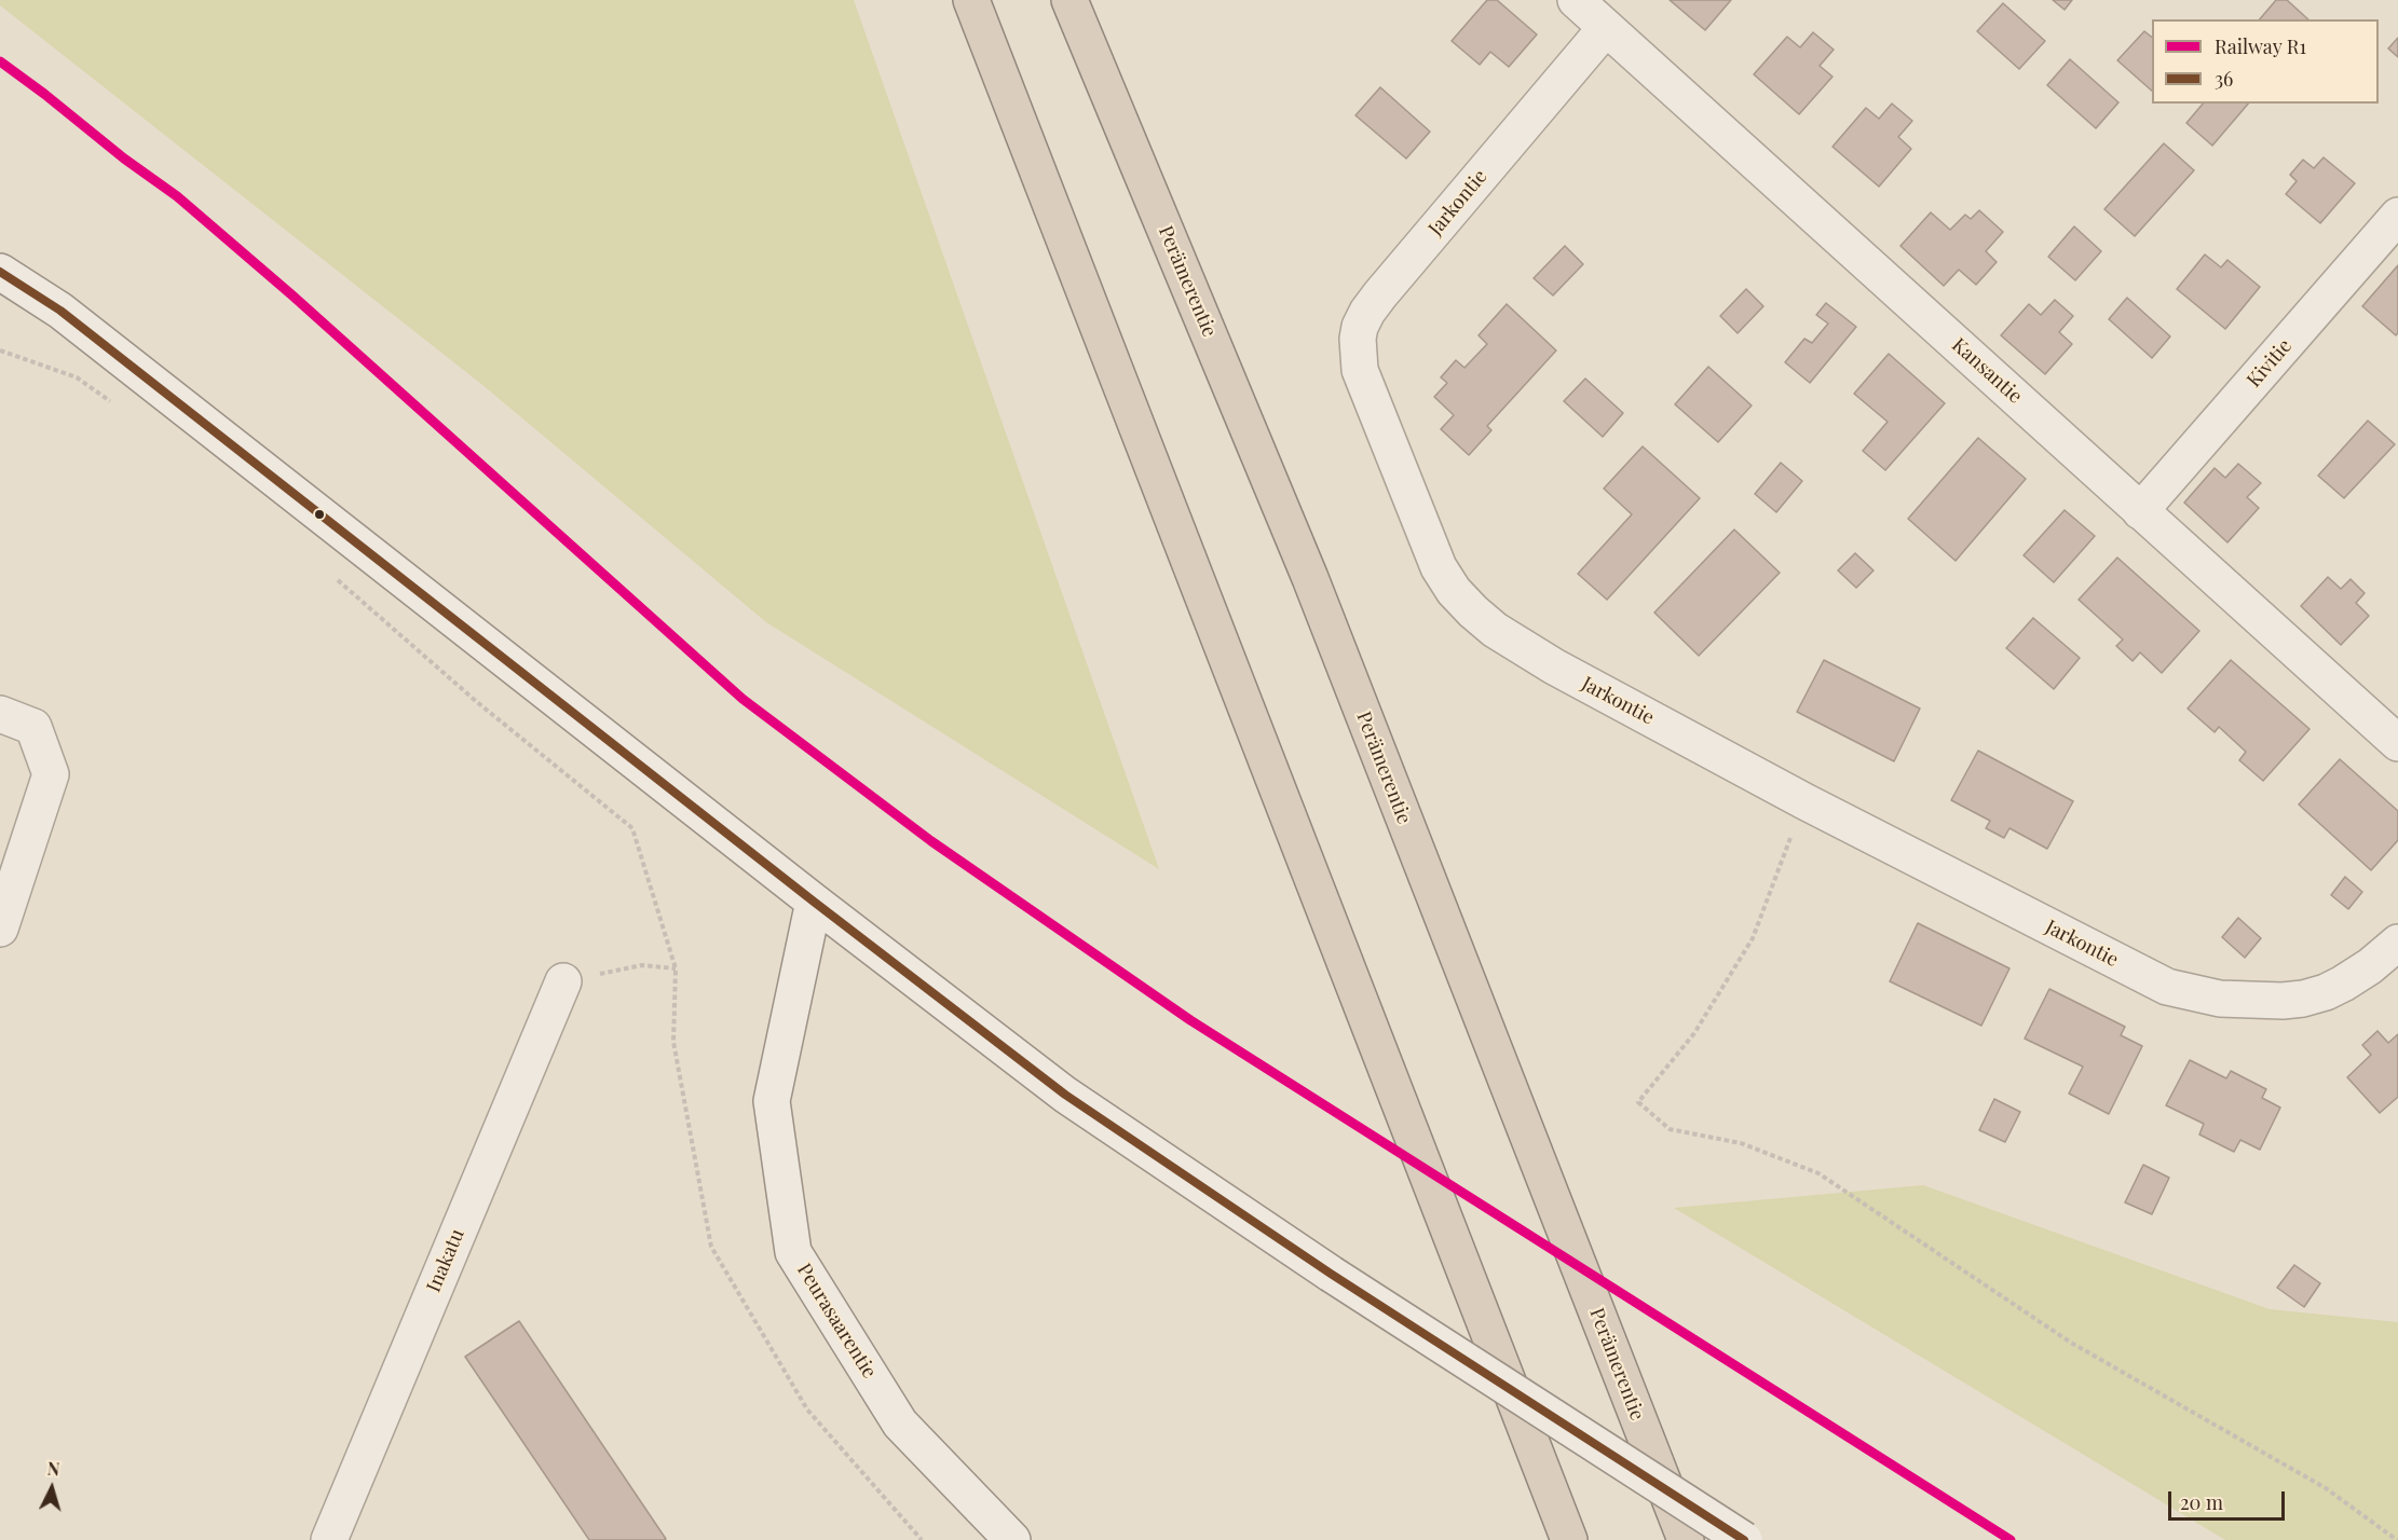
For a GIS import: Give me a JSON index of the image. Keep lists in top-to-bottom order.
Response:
{
  "streets": {
    "highway": ["Perämerentie"],
    "street": [
      "Jarkontie",
      "Kivitie",
      "Kansantie",
      "Inakatu",
      "Peurasaarentie"
    ]
  },
  "crossings": [
    ["Jarkontie", "Kansantie"],
    ["Kivitie", "Kansantie"]
  ],
  "lines": ["rail line R1", "transit line 36"],
  "legend": ["Railway R1", "36"],
  "scale_bar": "20 m",
  "north": "top"
}
